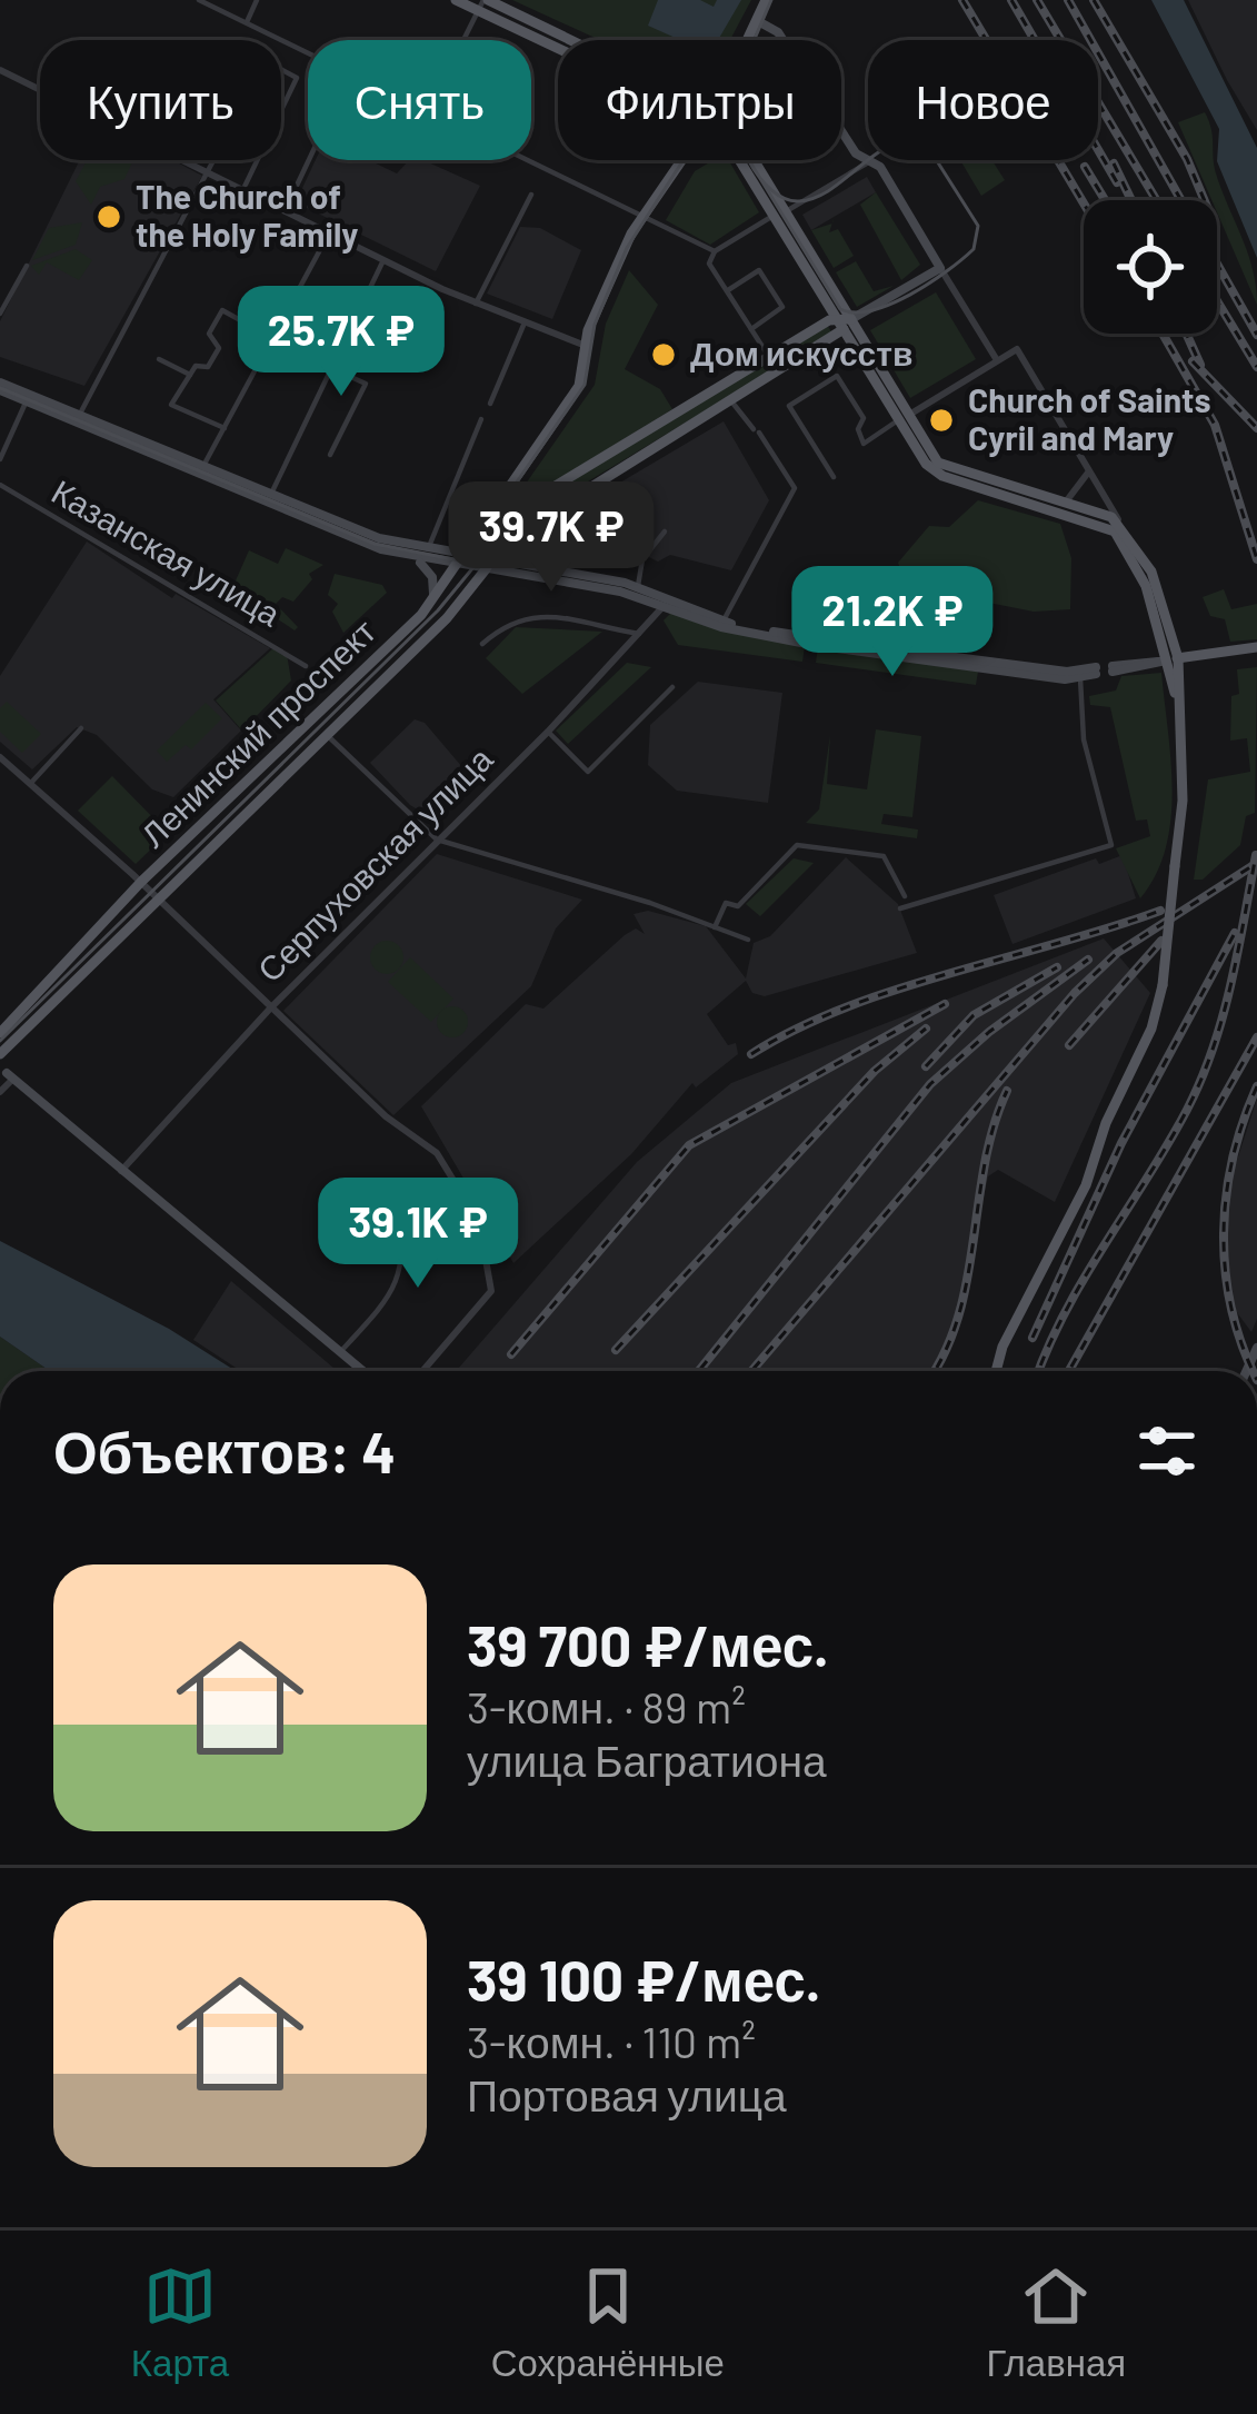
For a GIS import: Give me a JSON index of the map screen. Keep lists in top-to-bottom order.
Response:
{
  "streets": {
    "main road": ["Ленинский проспект"],
    "street": ["Казанская улица", "Серпуховская улица"]
  },
  "places": ["The Church of the Holy Family", "Дом искусств", "Church of Saints Cyril and Mary"],
  "page": {
    "chip": [
      "Купить",
      "Снять",
      "Фильтры",
      "Новое"
    ],
    "price": [
      "25.7K ₽",
      "39.7K ₽",
      "21.2K ₽",
      "39.1K ₽"
    ],
    "heading": "Объектов: 4",
    "list": [
      {
        "name": "39 700 ₽/мес.",
        "note": "3-комн. · 89 m² · улица Багратиона"
      },
      {
        "name": "39 100 ₽/мес.",
        "note": "3-комн. · 110 m² · Портовая улица"
      }
    ],
    "tabs": ["Карта", "Сохранённые", "Главная"]
  }
}
